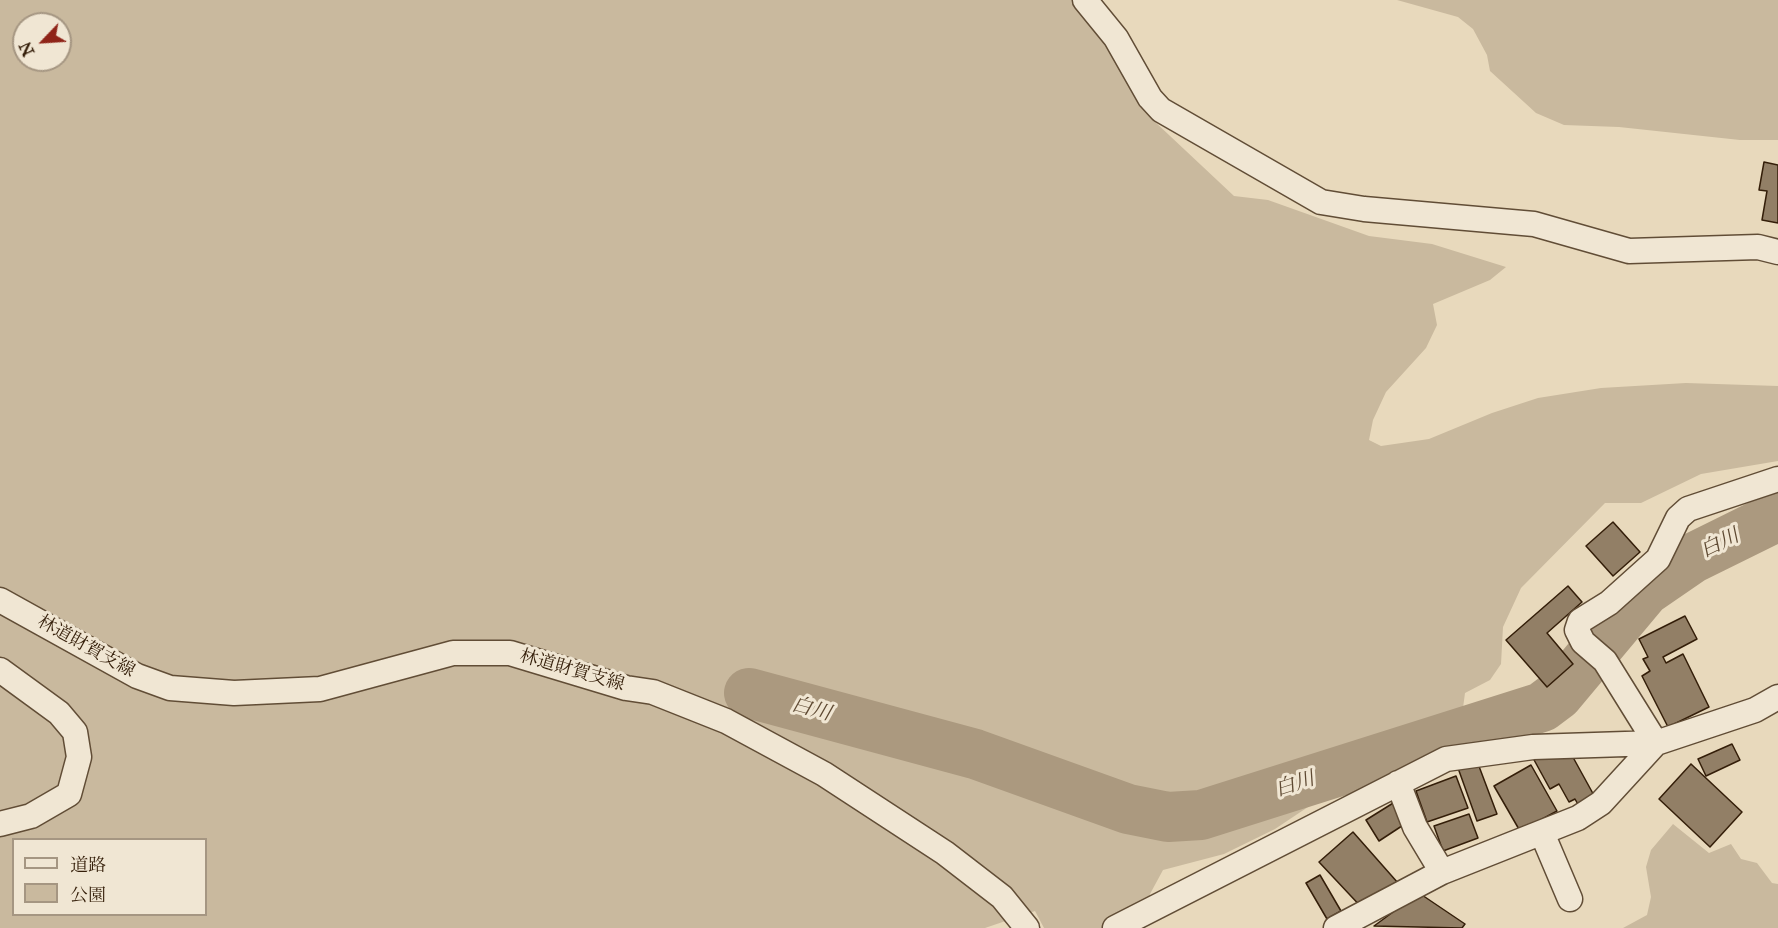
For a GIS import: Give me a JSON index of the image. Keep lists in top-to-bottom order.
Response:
{
  "streets": {
    "street": ["林道財賀支線"]
  },
  "water": ["白川"],
  "legend": ["道路", "公園"],
  "north": "bottom left"
}
